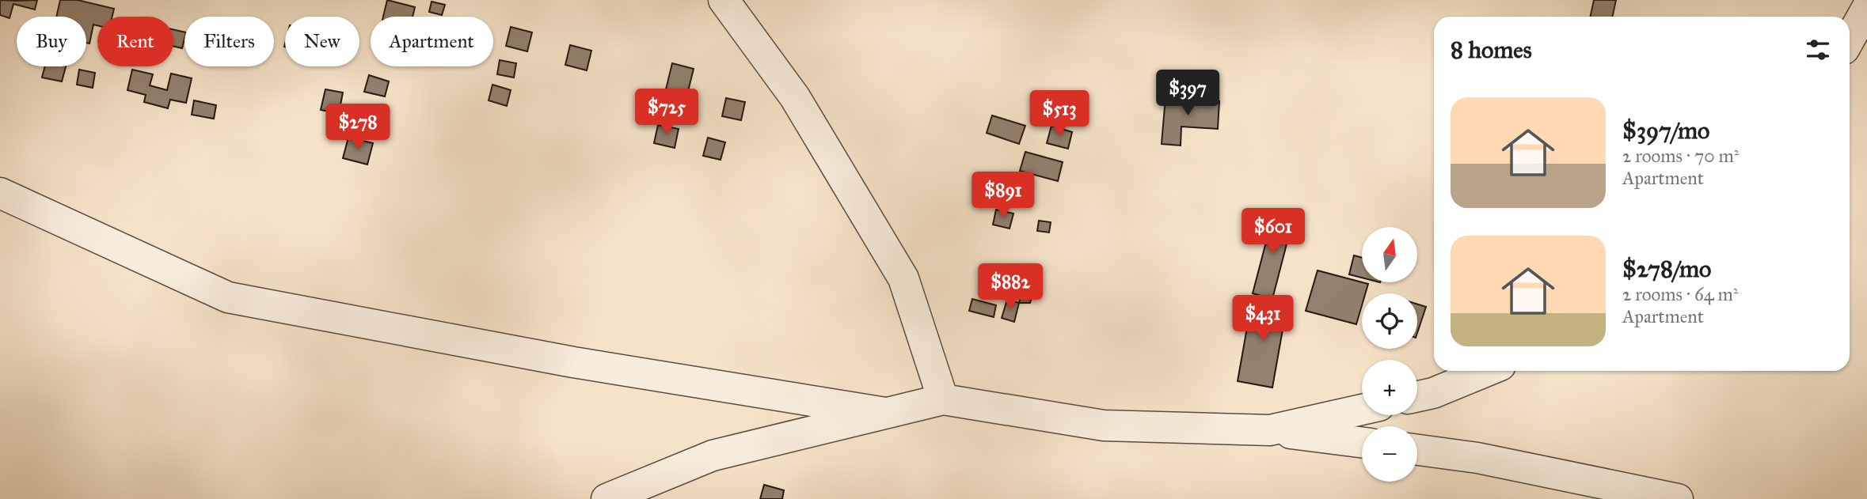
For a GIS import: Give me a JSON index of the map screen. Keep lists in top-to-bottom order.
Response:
{
  "north": "top",
  "page": {
    "chip": [
      "Buy",
      "Rent",
      "Filters",
      "New",
      "Apartment"
    ],
    "heading": "8 homes",
    "price": [
      "$397",
      "$725",
      "$513",
      "$278",
      "$891",
      "$601",
      "$882",
      "$431"
    ],
    "list": [
      {
        "name": "$397/mo",
        "note": "2 rooms · 70 m² · Apartment"
      },
      {
        "name": "$278/mo",
        "note": "2 rooms · 64 m² · Apartment"
      }
    ],
    "map_buttons": ["+", "−"]
  }
}
